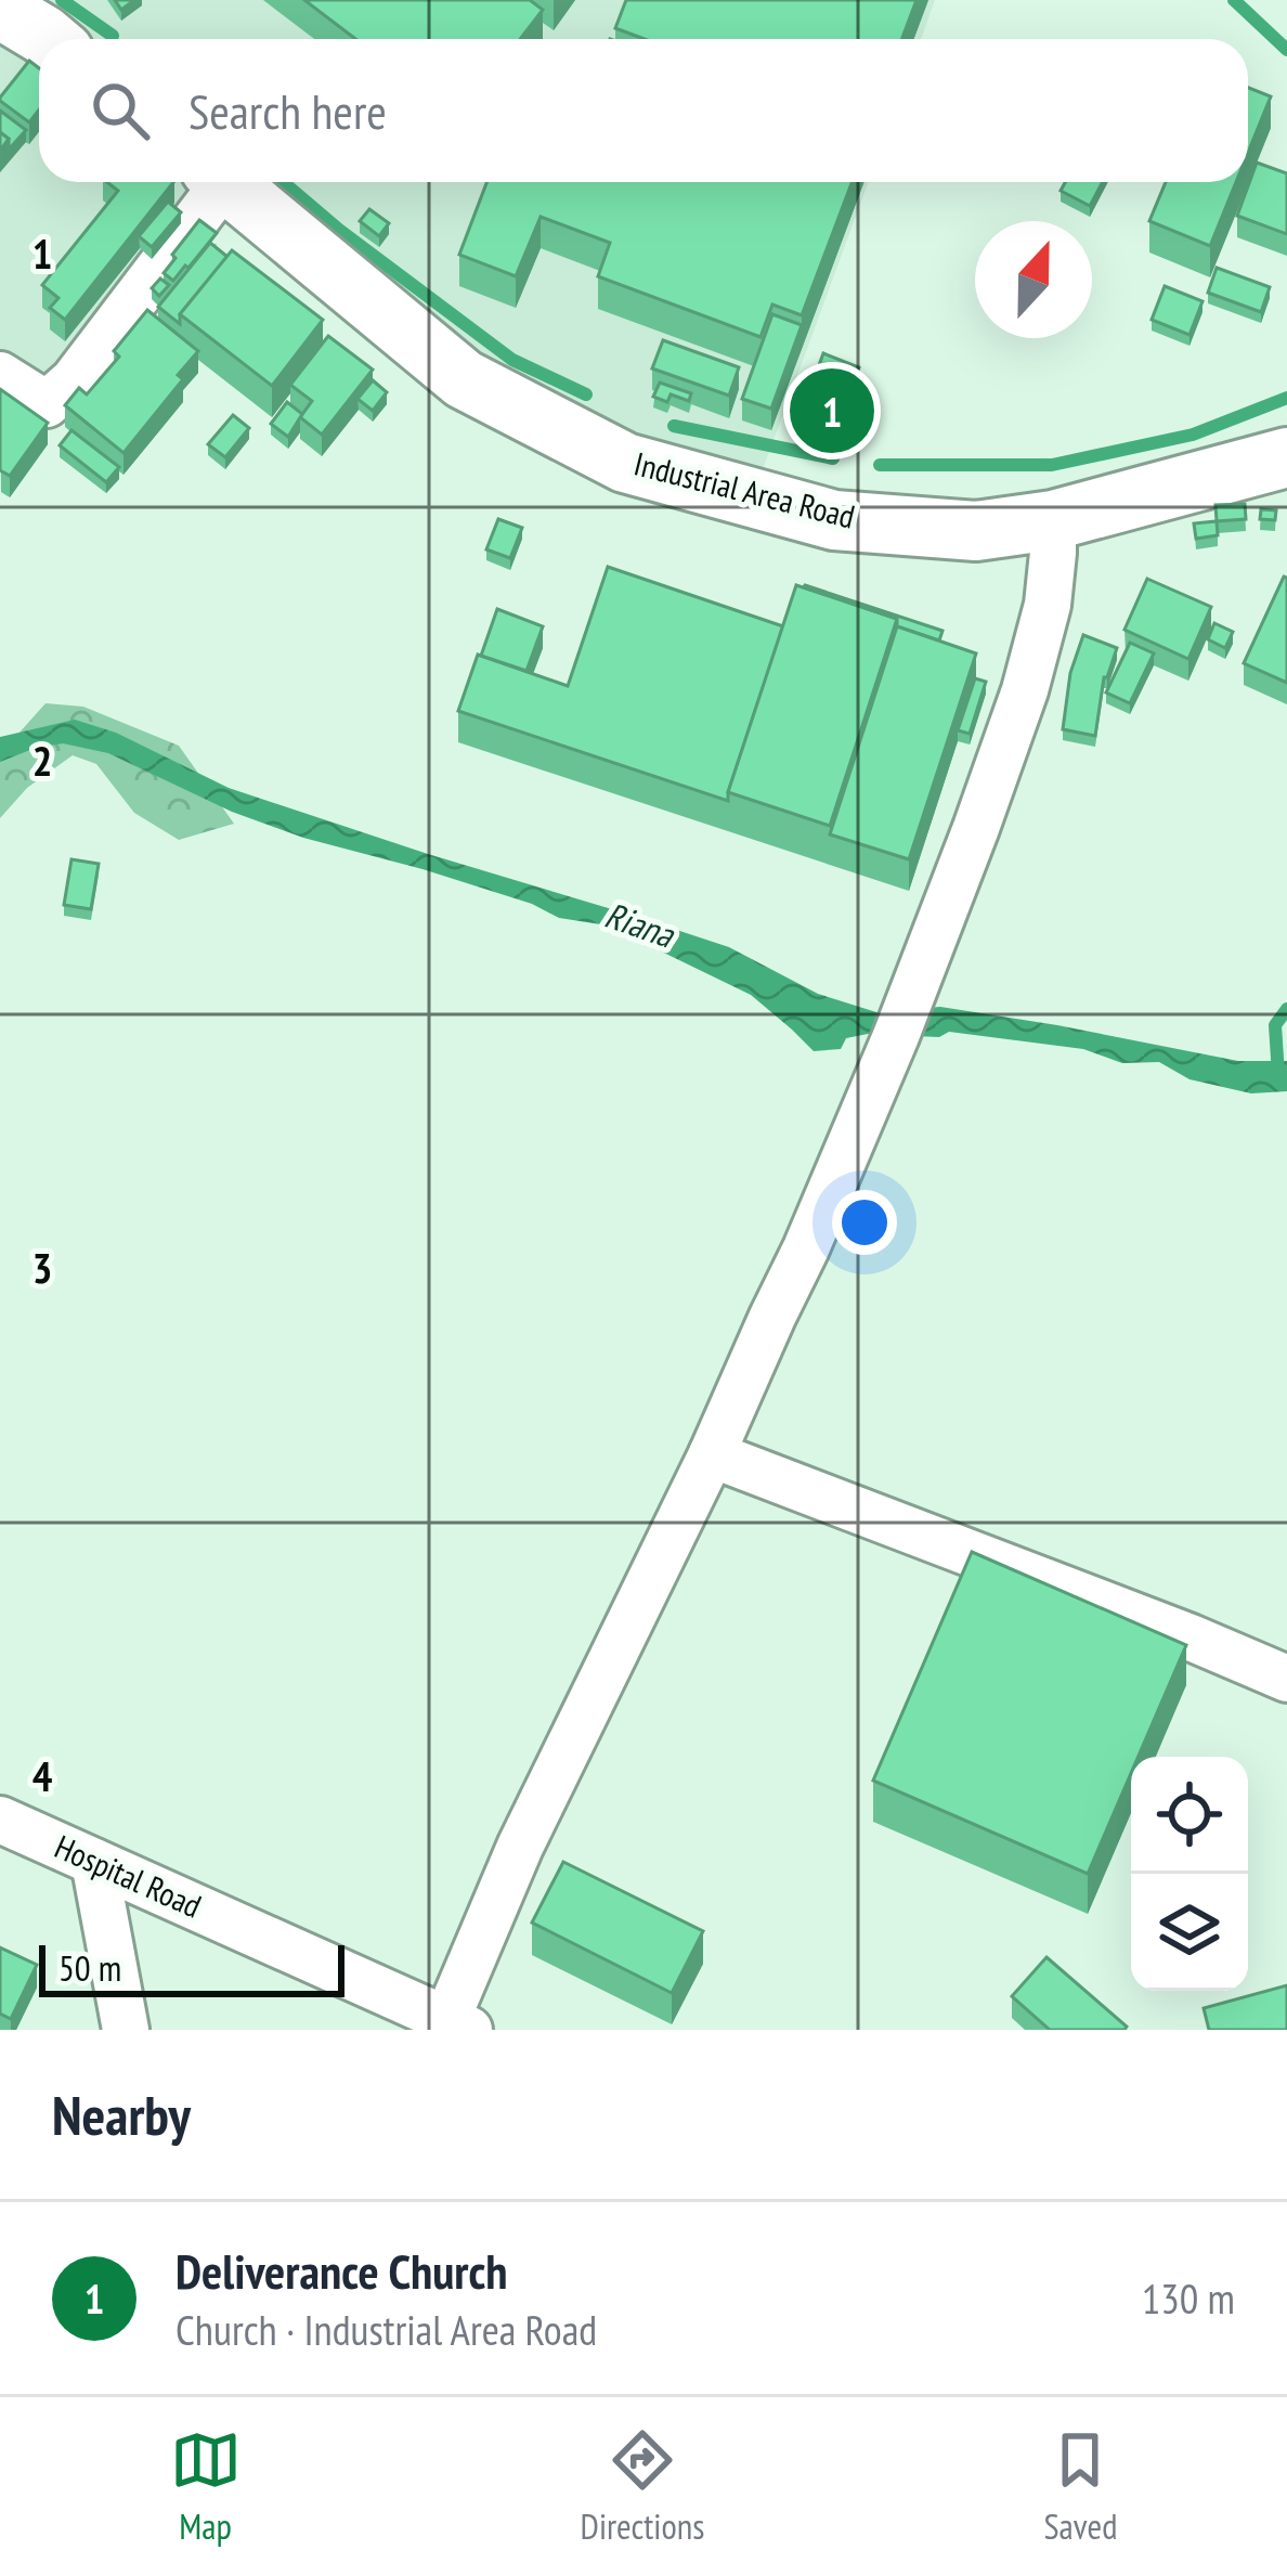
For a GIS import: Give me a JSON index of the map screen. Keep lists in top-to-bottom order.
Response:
{
  "streets": {
    "main road": ["Industrial Area Road"],
    "street": ["Hospital Road"]
  },
  "water": ["Riana"],
  "scale_bar": "50 m",
  "north": "top",
  "page": {
    "search": "Search here",
    "pins": "1",
    "scale": "50 m",
    "heading": "Nearby",
    "list": [
      {
        "mark": "1",
        "name": "Deliverance Church",
        "note": "Church · Industrial Area Road",
        "value": "130 m"
      }
    ],
    "nav": ["Map", "Directions", "Saved"]
  },
  "grid": {
    "rows": [
      "1",
      "2",
      "3",
      "4"
    ]
  }
}
